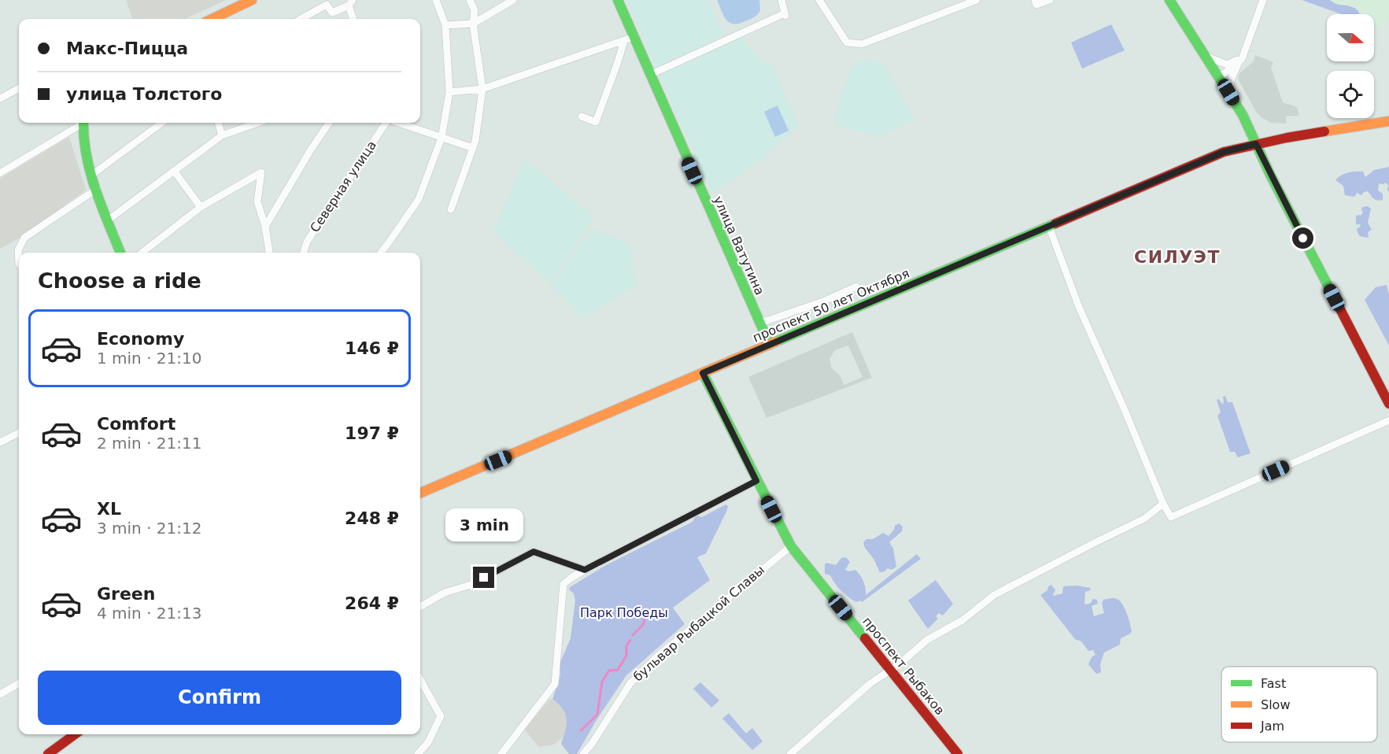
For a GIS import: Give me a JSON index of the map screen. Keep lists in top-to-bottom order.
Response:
{
  "streets": {
    "main road": ["улица Ватутина", "проспект 50 лет Октября", "проспект Рыбаков"],
    "street": ["Северная улица", "бульвар Рыбацкой Славы"]
  },
  "crossings": [
    ["улица Ватутина", "проспект 50 лет Октября"],
    ["проспект 50 лет Октября", "проспект Рыбаков"],
    ["бульвар Рыбацкой Славы", "проспект Рыбаков"]
  ],
  "districts": ["СИЛУЭТ"],
  "parks": ["Парк Победы"],
  "legend": ["Fast", "Slow", "Jam"],
  "north": "right",
  "page": {
    "banner": ["Макс-Пицца", "улица Толстого"],
    "heading": "Choose a ride",
    "list": [
      {
        "name": "Economy",
        "note": "1 min · 21:10",
        "value": "146 ₽"
      },
      {
        "name": "Comfort",
        "note": "2 min · 21:11",
        "value": "197 ₽"
      },
      {
        "name": "XL",
        "note": "3 min · 21:12",
        "value": "248 ₽"
      },
      {
        "name": "Green",
        "note": "4 min · 21:13",
        "value": "264 ₽"
      }
    ],
    "bubble": "3 min",
    "buttons": "Confirm"
  }
}
